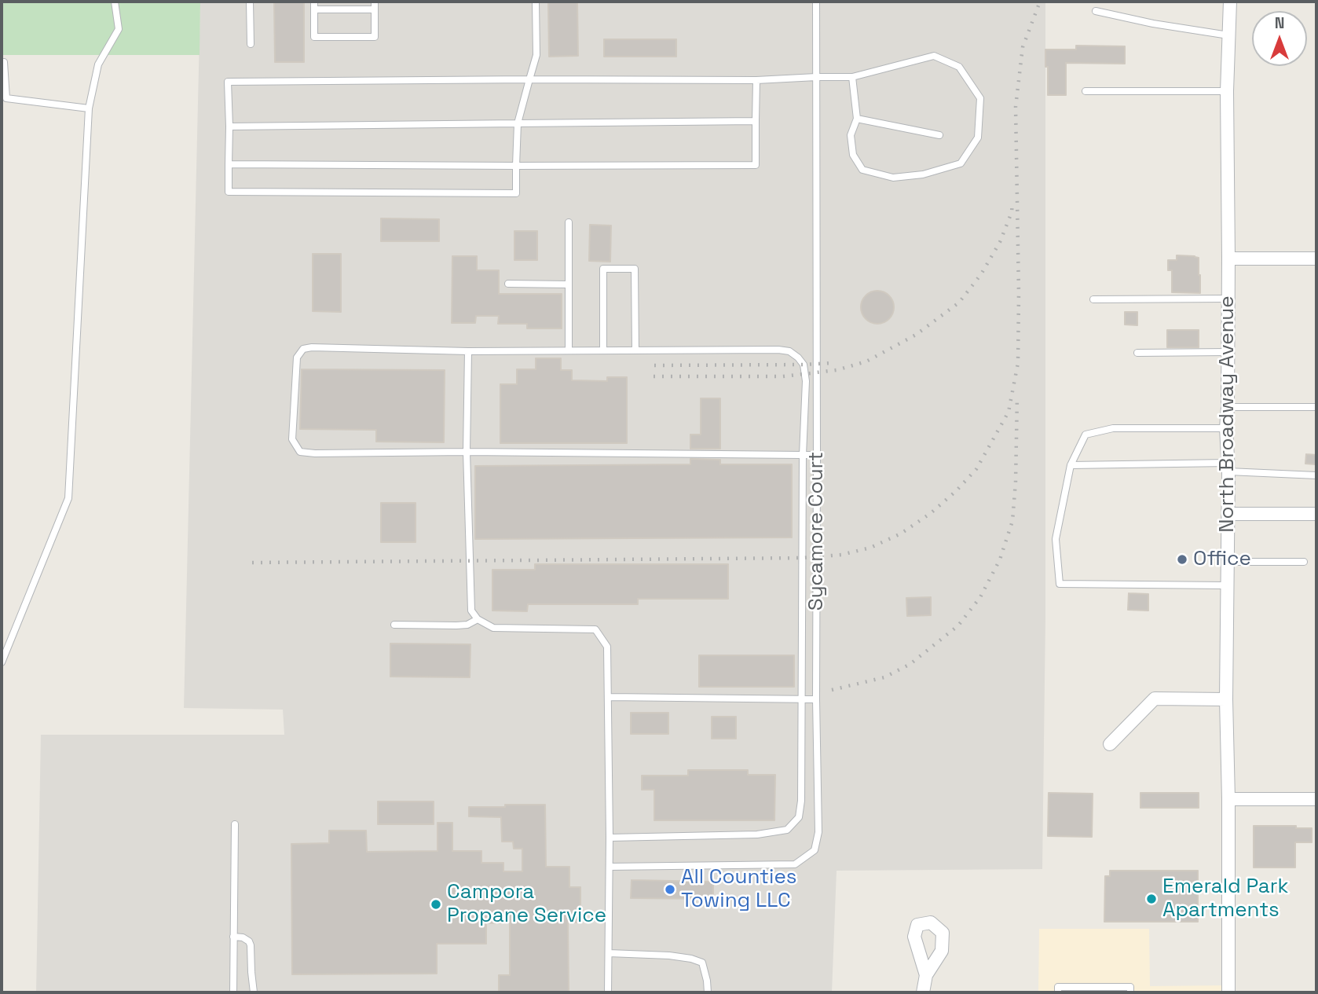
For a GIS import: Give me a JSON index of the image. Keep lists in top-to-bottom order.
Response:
{
  "streets": {
    "street": ["North Broadway Avenue"],
    "lane": ["Sycamore Court"]
  },
  "places": [
    "Office",
    "All Counties Towing LLC",
    "Emerald Park Apartments",
    "Campora Propane Service"
  ],
  "north": "top"
}
